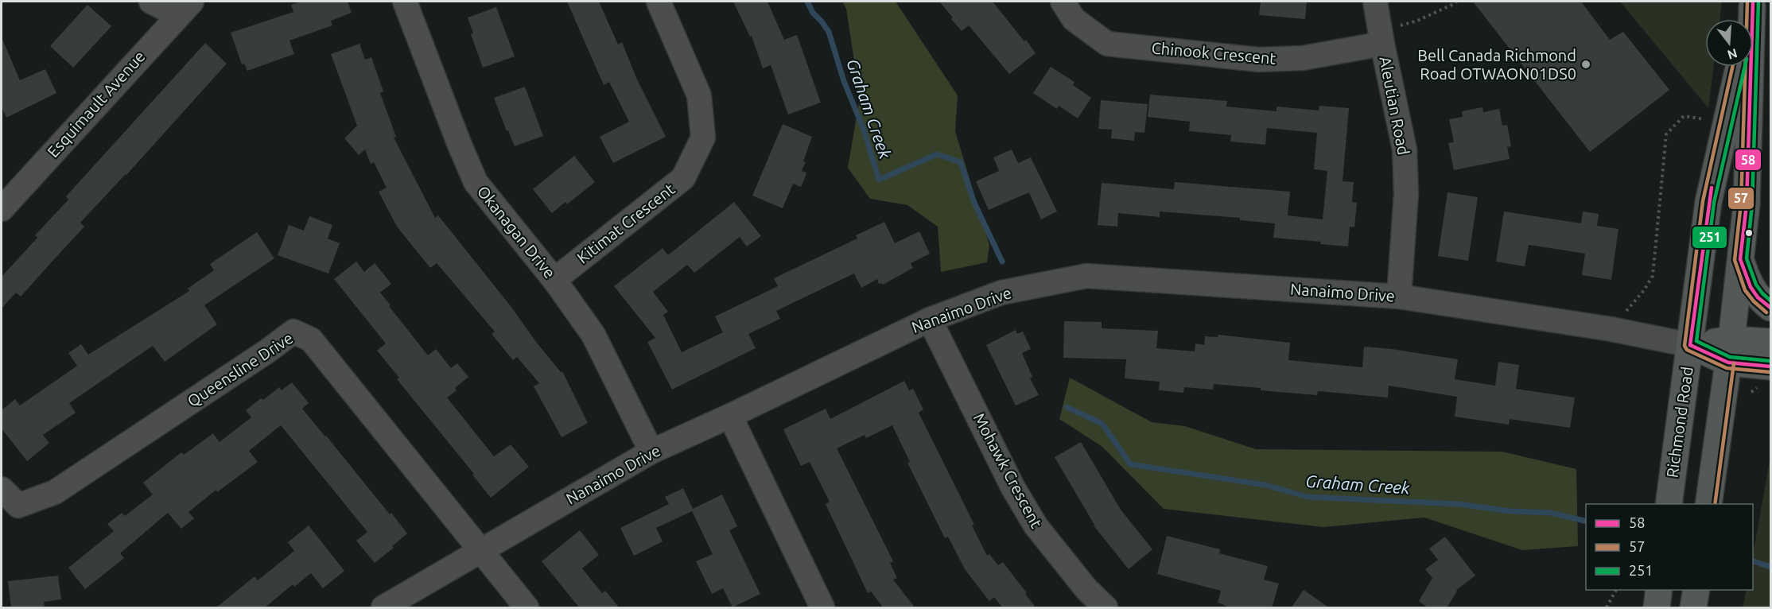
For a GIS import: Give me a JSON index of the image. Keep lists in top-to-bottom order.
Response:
{
  "streets": {
    "main road": ["Richmond Road"],
    "street": [
      "Chinook Crescent",
      "Esquimault Avenue",
      "Aleutian Road",
      "Kitimat Crescent",
      "Okanagan Drive",
      "Nanaimo Drive",
      "Queensline Drive",
      "Mohawk Crescent"
    ]
  },
  "crossings": [
    ["Chinook Crescent", "Aleutian Road"],
    ["Aleutian Road", "Nanaimo Drive"],
    ["Kitimat Crescent", "Okanagan Drive"],
    ["Okanagan Drive", "Nanaimo Drive"],
    ["Nanaimo Drive", "Queensline Drive"],
    ["Nanaimo Drive", "Richmond Road"],
    ["Nanaimo Drive", "Mohawk Crescent"]
  ],
  "water": ["Graham Creek"],
  "places": ["Bell Canada Richmond Road OTWAON01DS0"],
  "lines": ["transit line 58", "transit line 57", "transit line 251"],
  "legend": ["58", "57", "251"],
  "north": "bottom"
}
